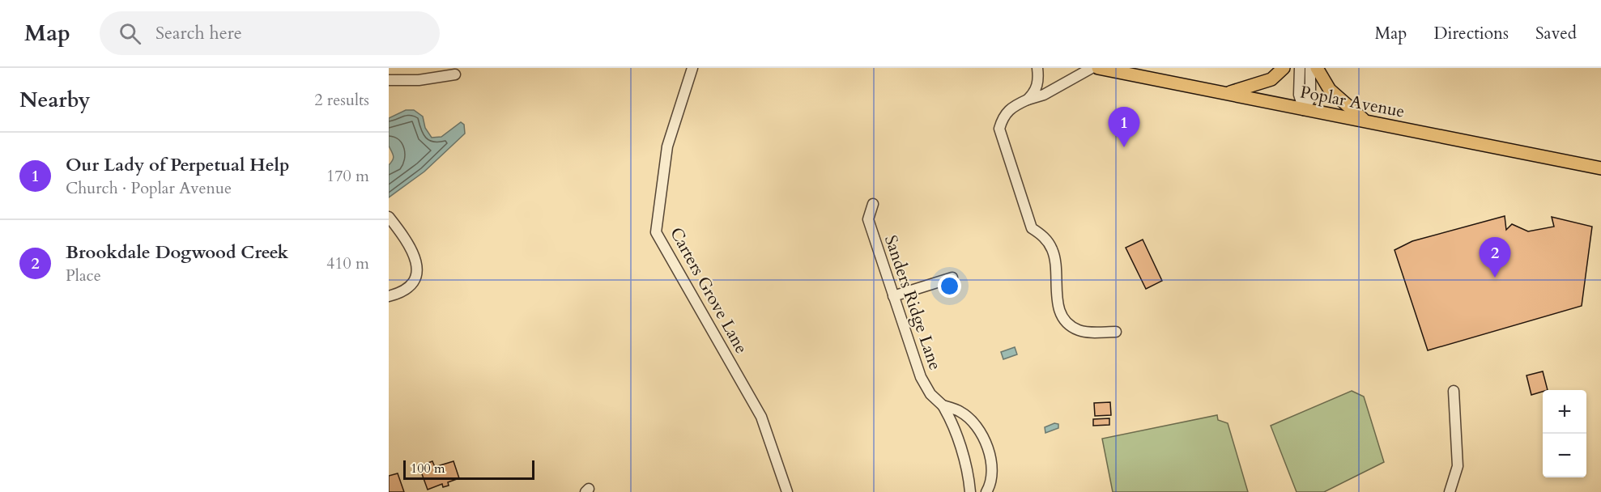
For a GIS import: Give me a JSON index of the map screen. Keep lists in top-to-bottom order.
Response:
{
  "streets": {
    "main road": ["Poplar Avenue"],
    "street": ["Carters Grove Lane", "Sanders Ridge Lane"]
  },
  "scale_bar": "100 m",
  "page": {
    "header": "Map",
    "search": "Search here",
    "nav": ["Map", "Directions", "Saved"],
    "heading": ["Nearby", "2 results"],
    "pins": ["1", "2"],
    "list": [
      {
        "mark": "1",
        "name": "Our Lady of Perpetual Help",
        "note": "Church · Poplar Avenue",
        "value": "170 m"
      },
      {
        "mark": "2",
        "name": "Brookdale Dogwood Creek",
        "note": "Place",
        "value": "410 m"
      }
    ],
    "map_buttons": ["+", "−"],
    "scale": "100 m"
  }
}
